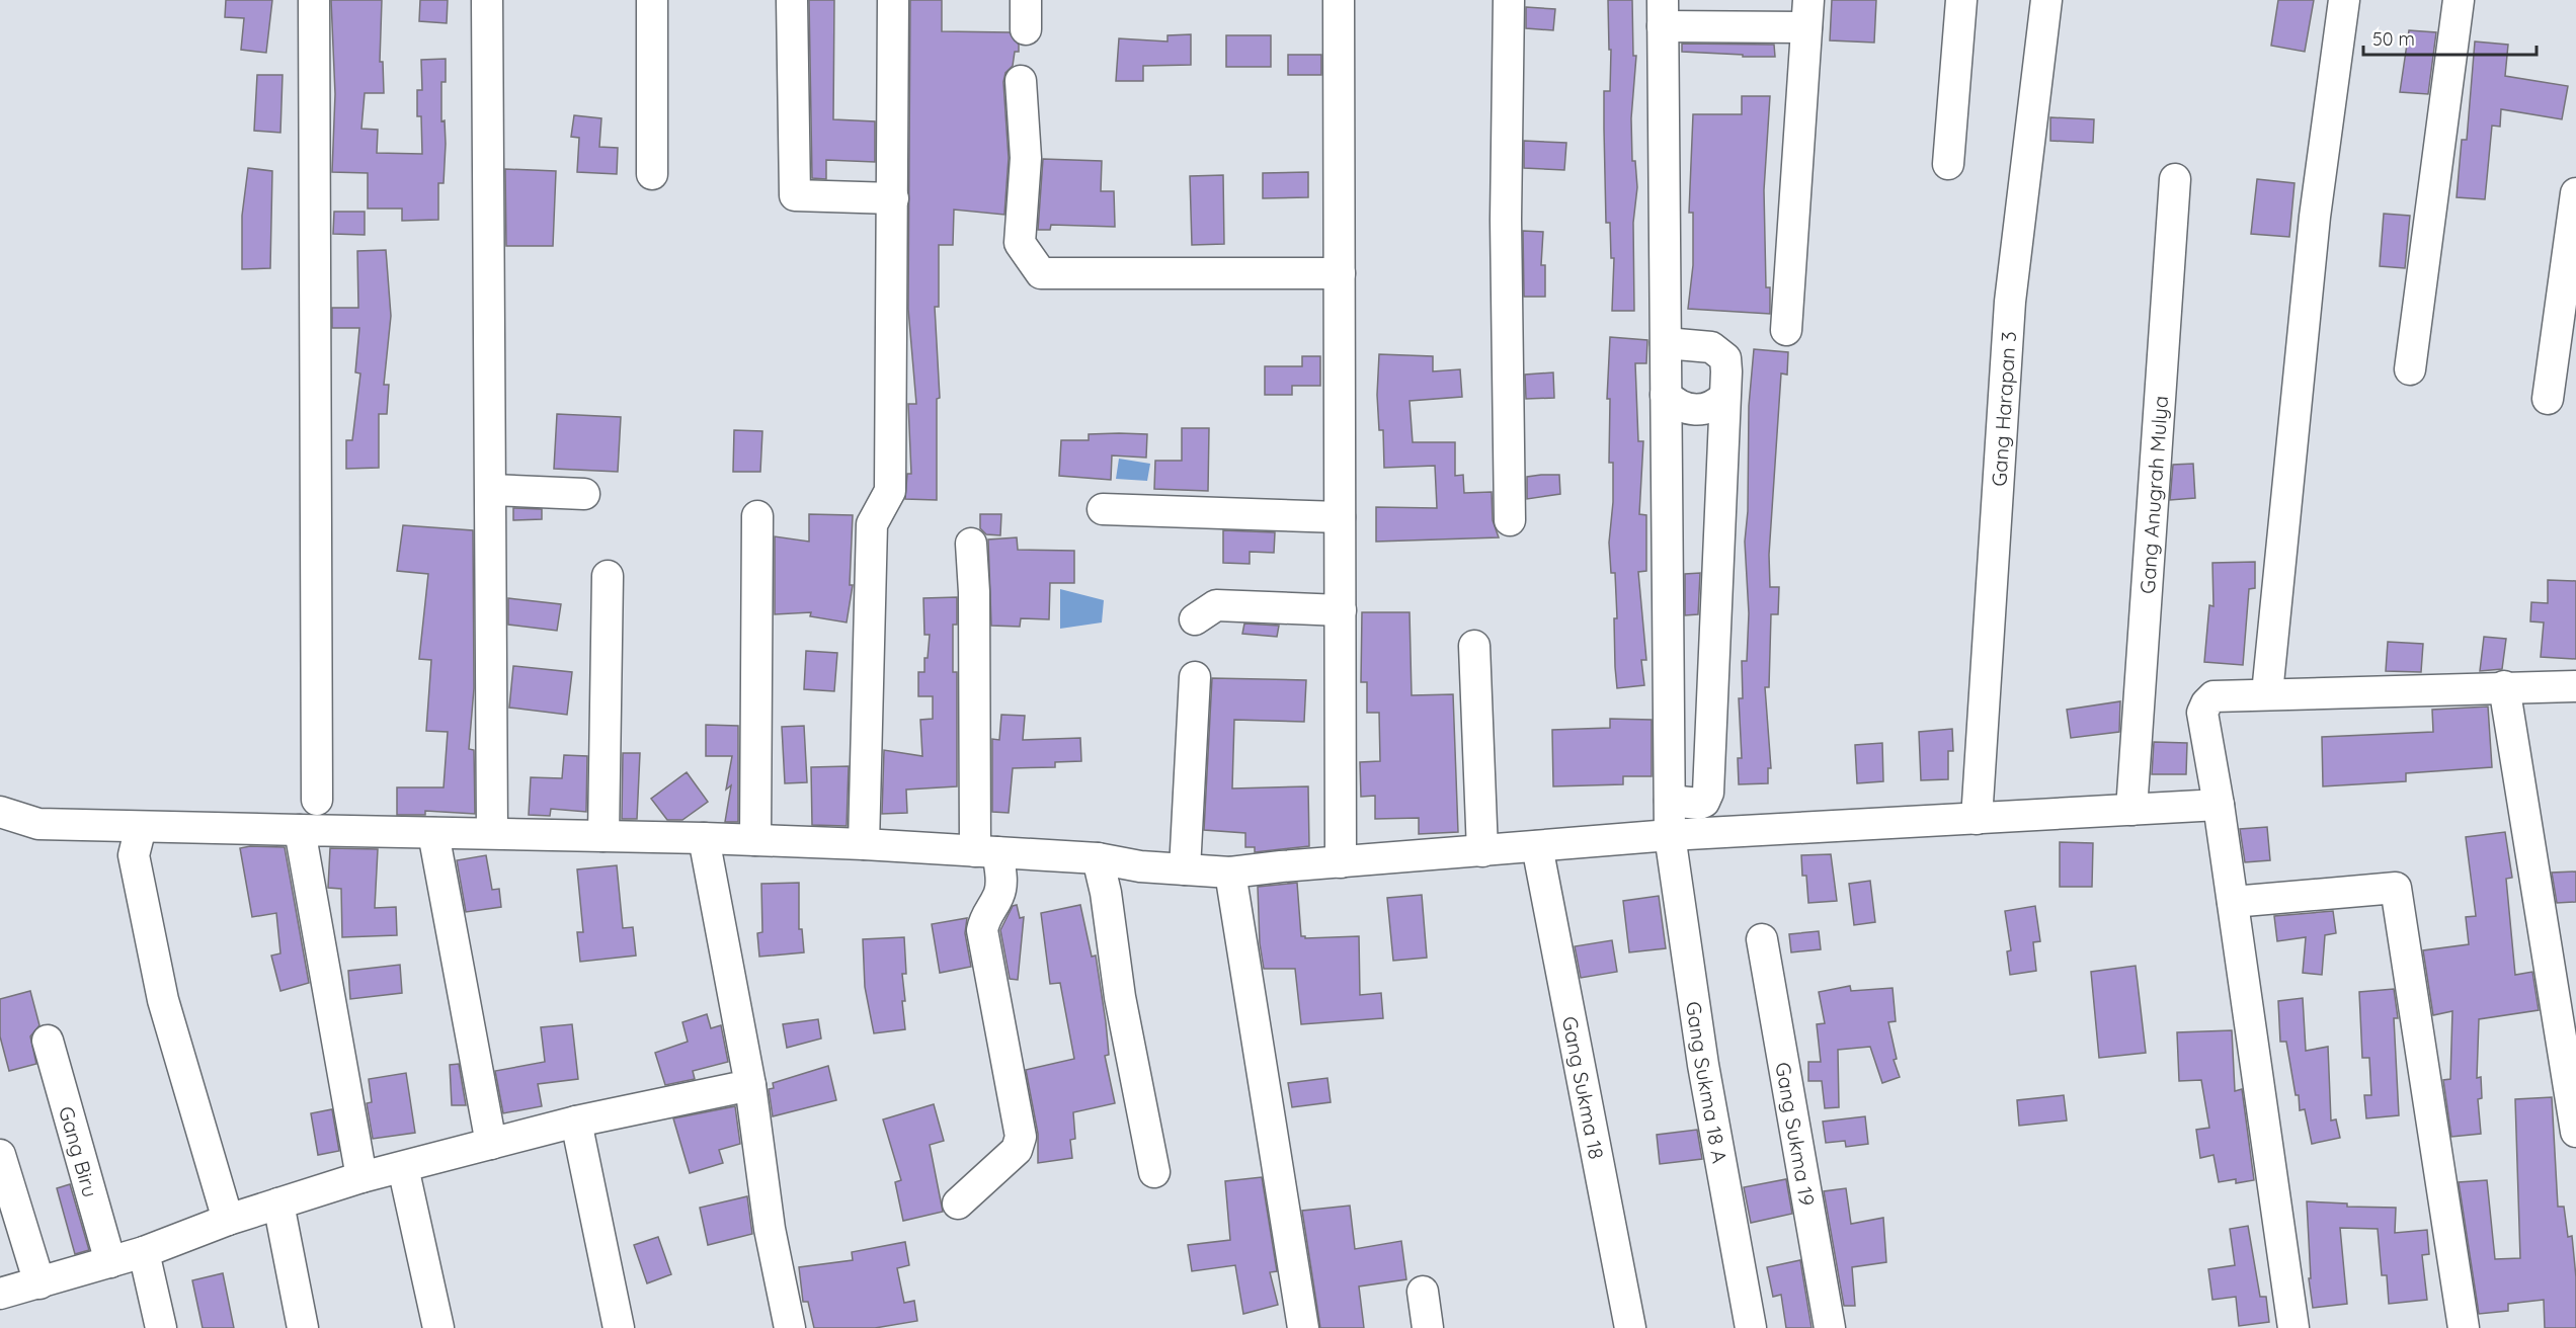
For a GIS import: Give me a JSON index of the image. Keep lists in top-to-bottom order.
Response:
{
  "streets": {
    "street": [
      "Gang Harapan 3",
      "Gang Anugrah Mulya",
      "Gang Sukma 18 A",
      "Gang Sukma 18",
      "Gang Sukma 19",
      "Gang Biru"
    ]
  },
  "scale_bar": "50 m"
}
